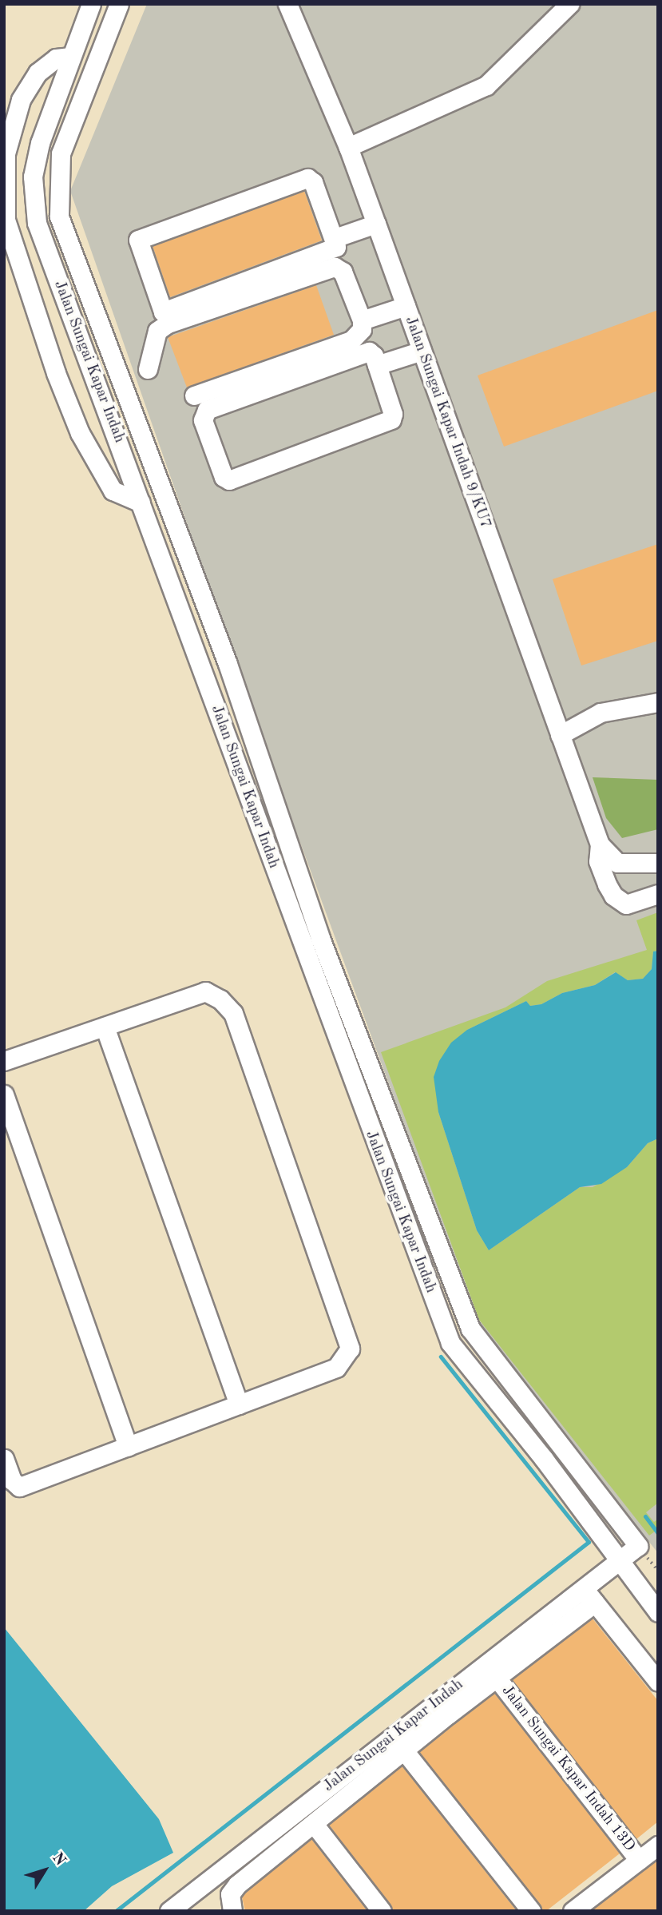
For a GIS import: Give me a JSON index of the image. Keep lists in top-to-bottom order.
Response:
{
  "streets": {
    "street": ["Jalan Sungai Kapar Indah", "Jalan Sungai Kapar Indah 9/KU7", "Jalan Sungai Kapar Indah 13D"]
  },
  "north": "top right"
}
